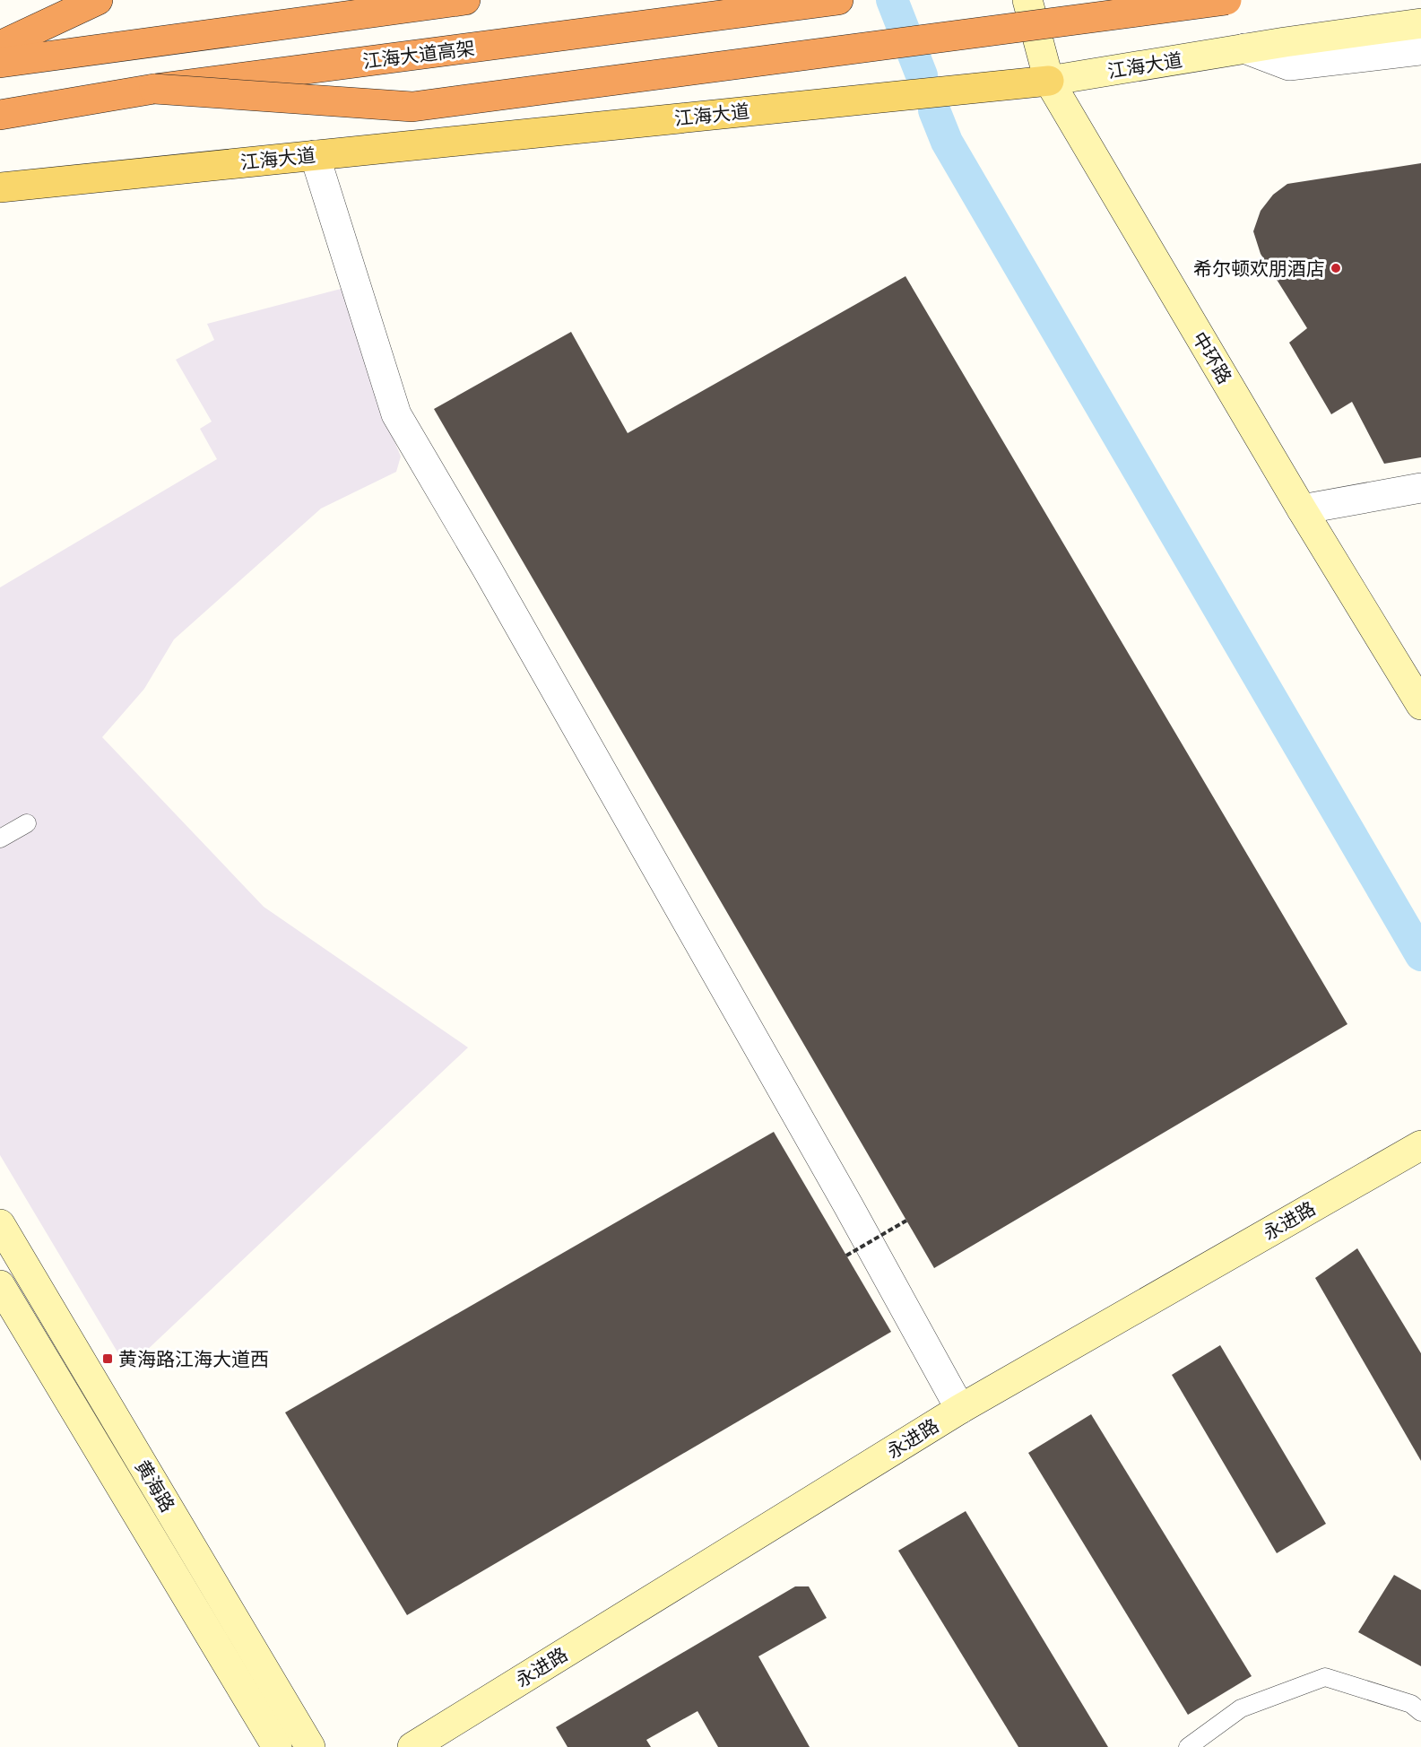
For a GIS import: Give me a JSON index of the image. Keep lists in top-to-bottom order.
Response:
{
  "streets": {
    "highway": ["江海大道高架"],
    "main road": ["江海大道"],
    "street": ["中环路", "永进路", "黄海路"]
  },
  "crossings": [
    ["江海大道", "中环路"]
  ],
  "places": {
    "other": ["希尔顿欢朋酒店"],
    "transit": ["黄海路江海大道西"]
  }
}
